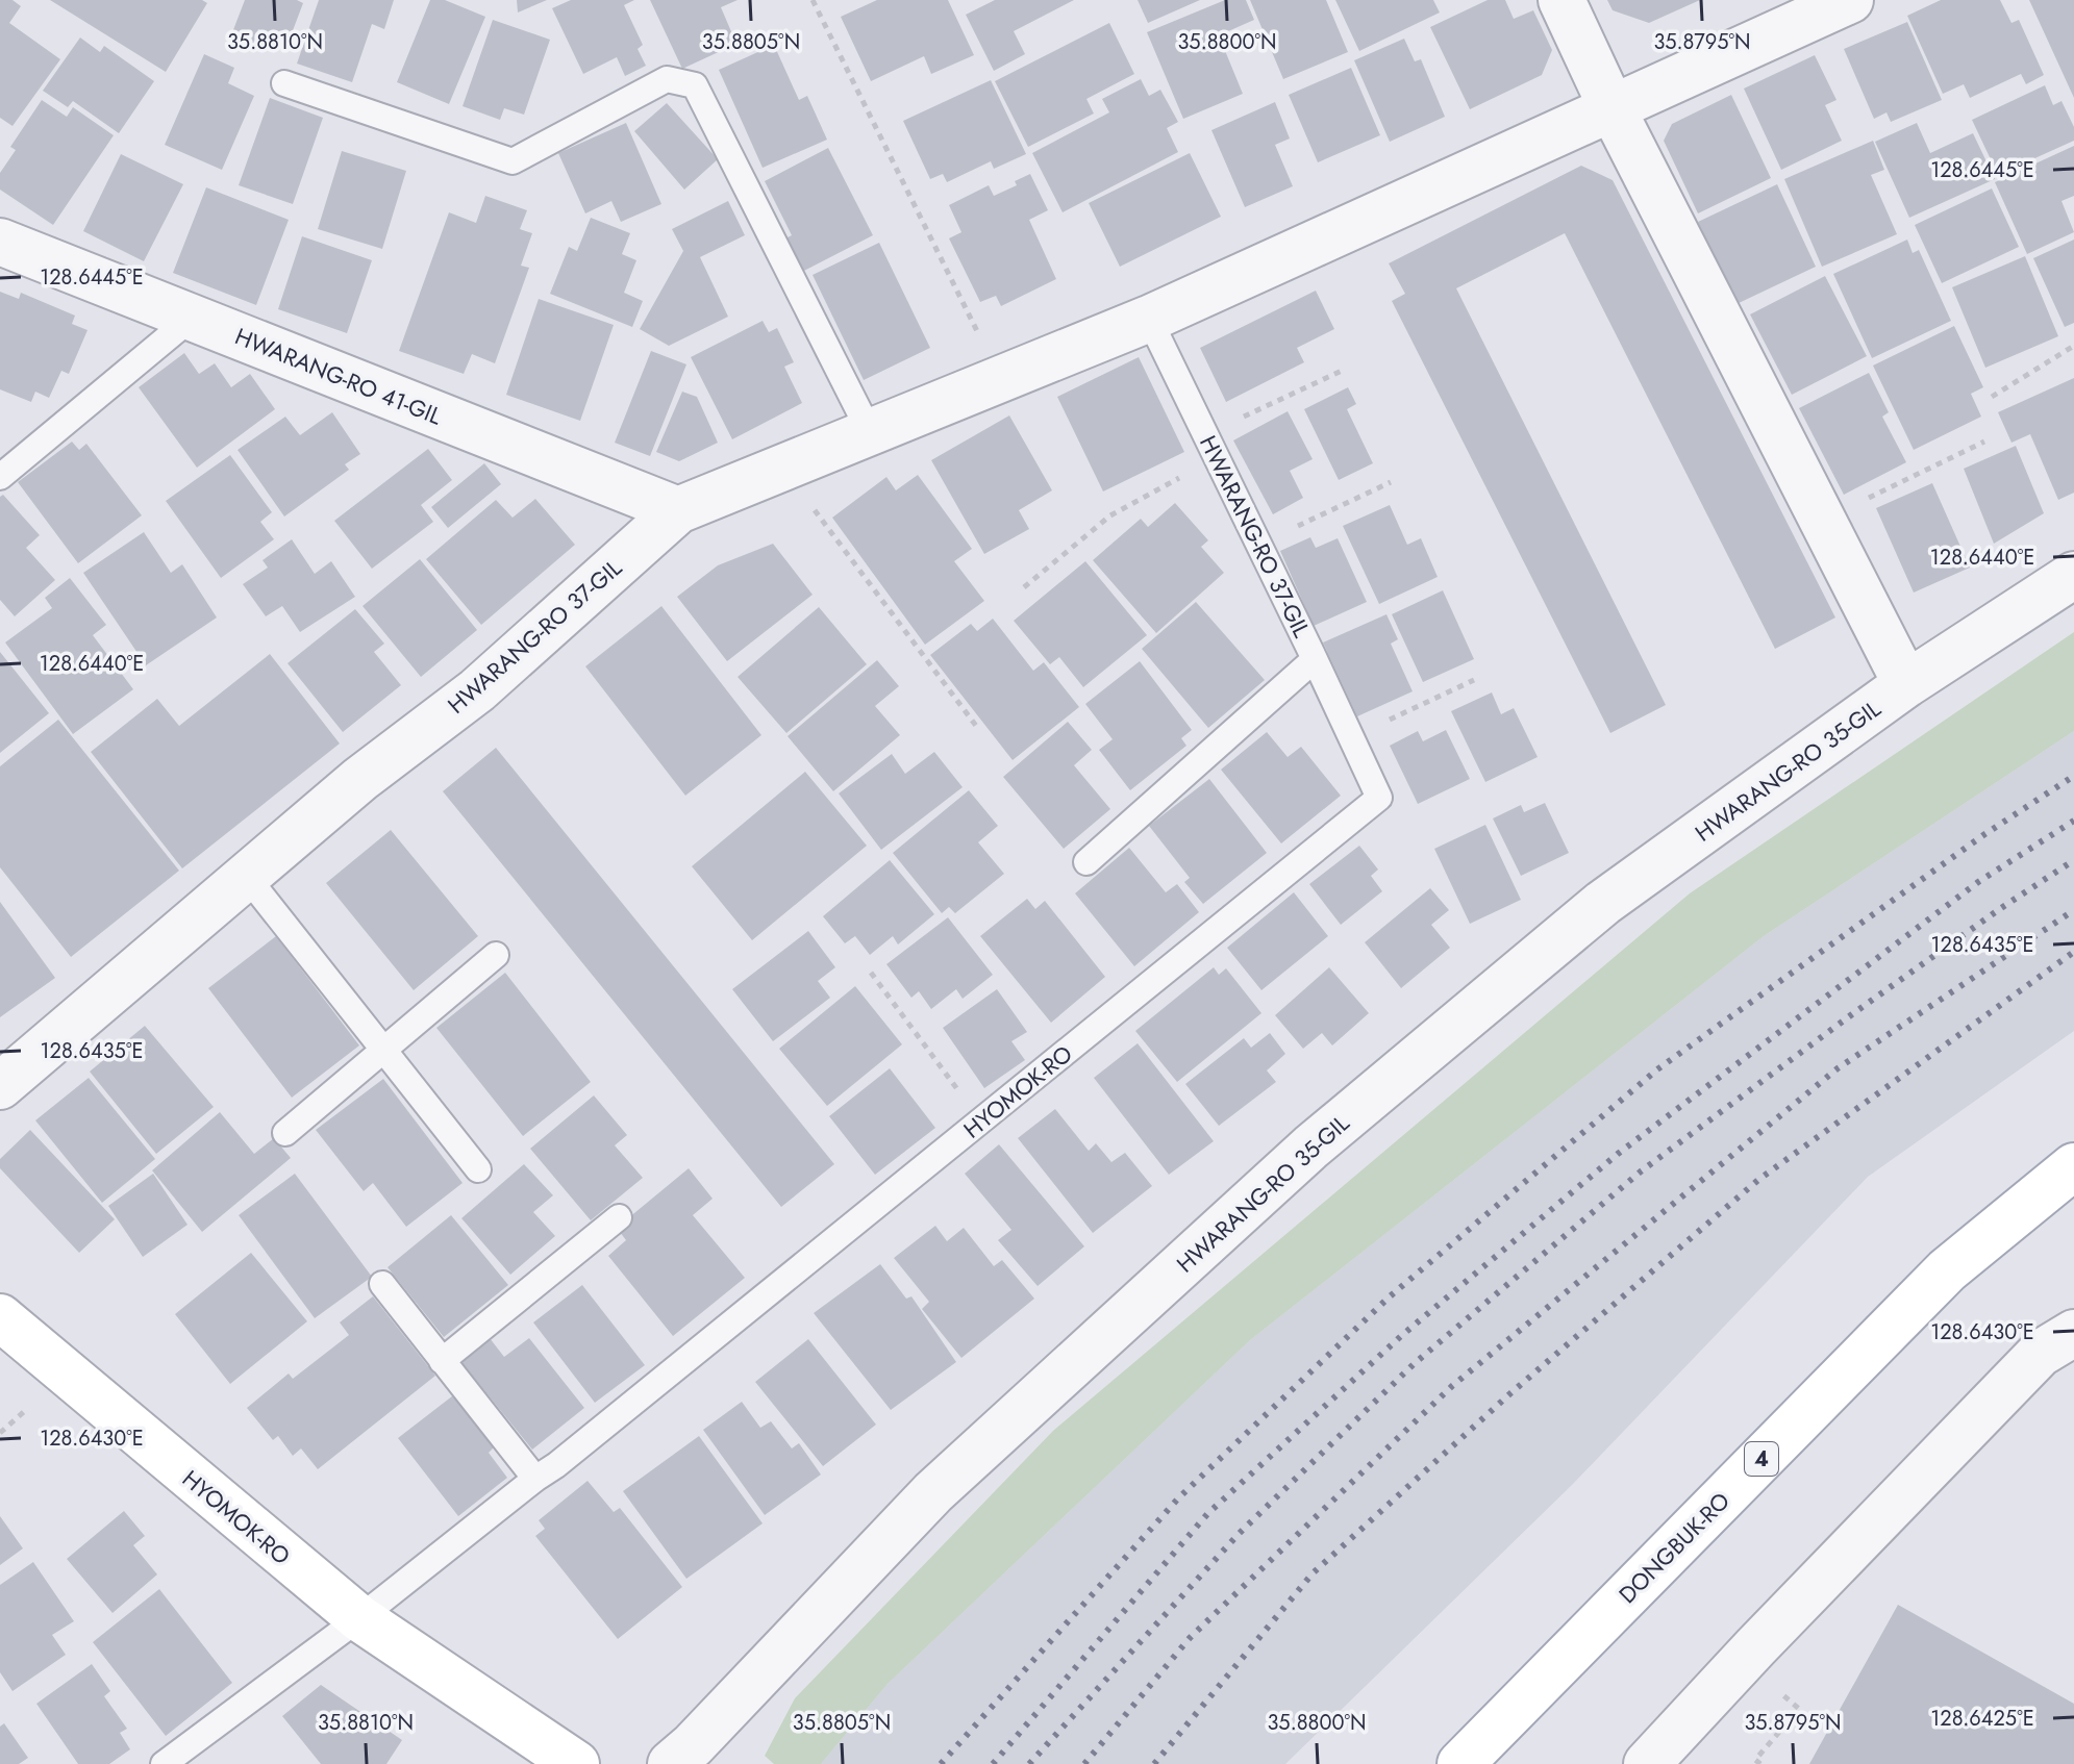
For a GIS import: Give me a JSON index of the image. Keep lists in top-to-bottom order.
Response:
{
  "streets": {
    "main road": ["HYOMOK-RO", "4", "DONGBUK-RO"],
    "street": ["HWARANG-RO 41-GIL", "HWARANG-RO 37-GIL", "HWARANG-RO 35-GIL"]
  },
  "crossings": [
    ["HWARANG-RO 41-GIL", "HWARANG-RO 37-GIL"],
    ["HWARANG-RO 37-GIL", "HYOMOK-RO"]
  ],
  "coordinates": [
    "35.8810°N",
    "35.8805°N",
    "35.8800°N",
    "35.8795°N",
    "128.6445°E",
    "128.6440°E",
    "128.6435°E",
    "128.6430°E",
    "128.6425°E"
  ]
}
